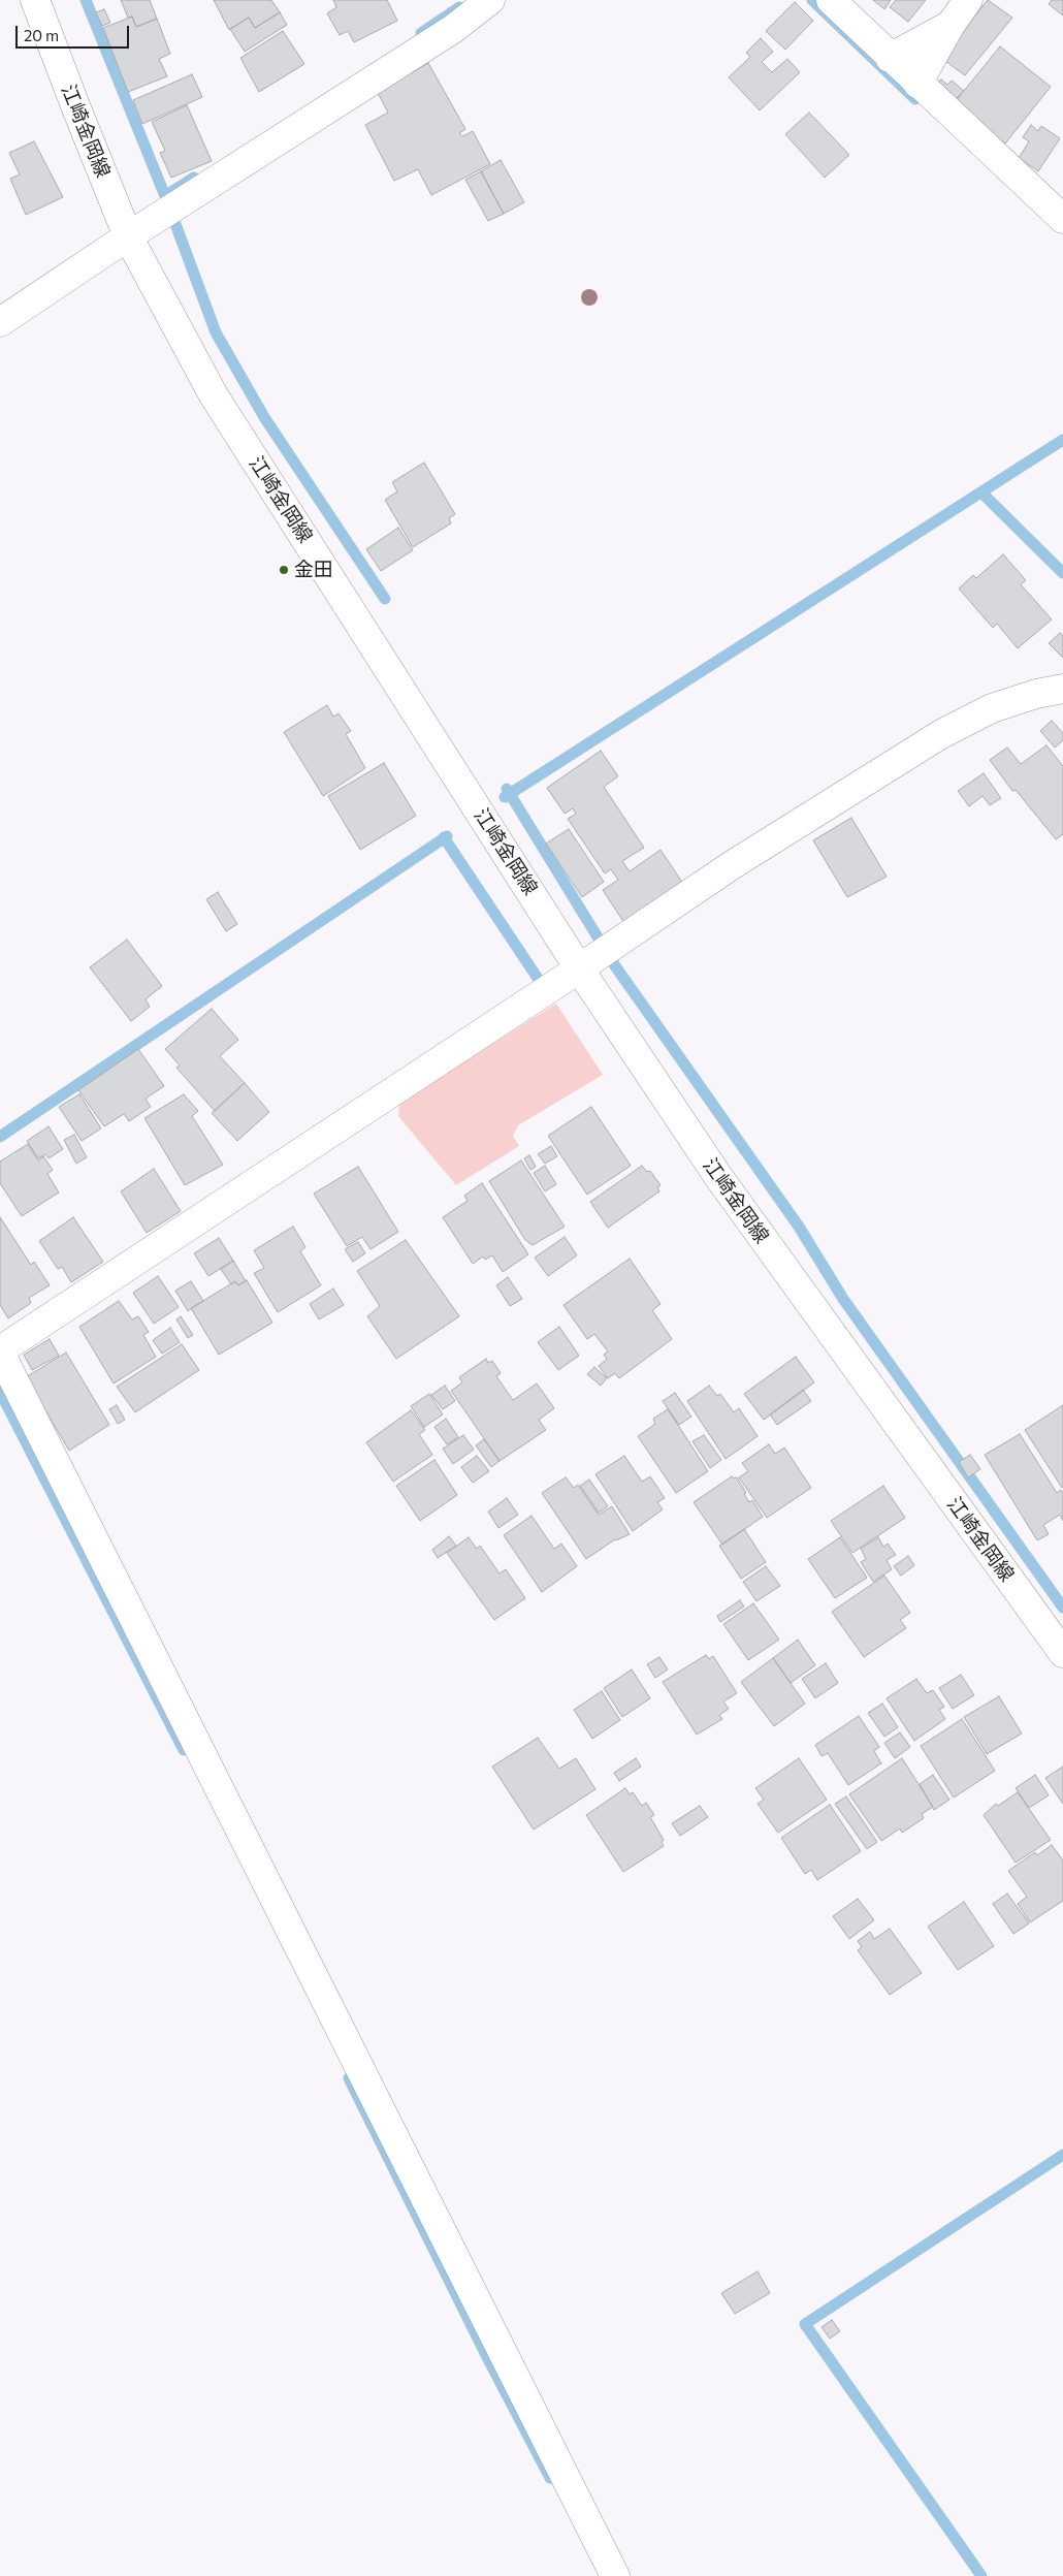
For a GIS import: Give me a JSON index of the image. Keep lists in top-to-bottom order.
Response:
{
  "streets": {
    "street": ["江崎金岡線"]
  },
  "places": ["金田"],
  "scale_bar": "20 m"
}
